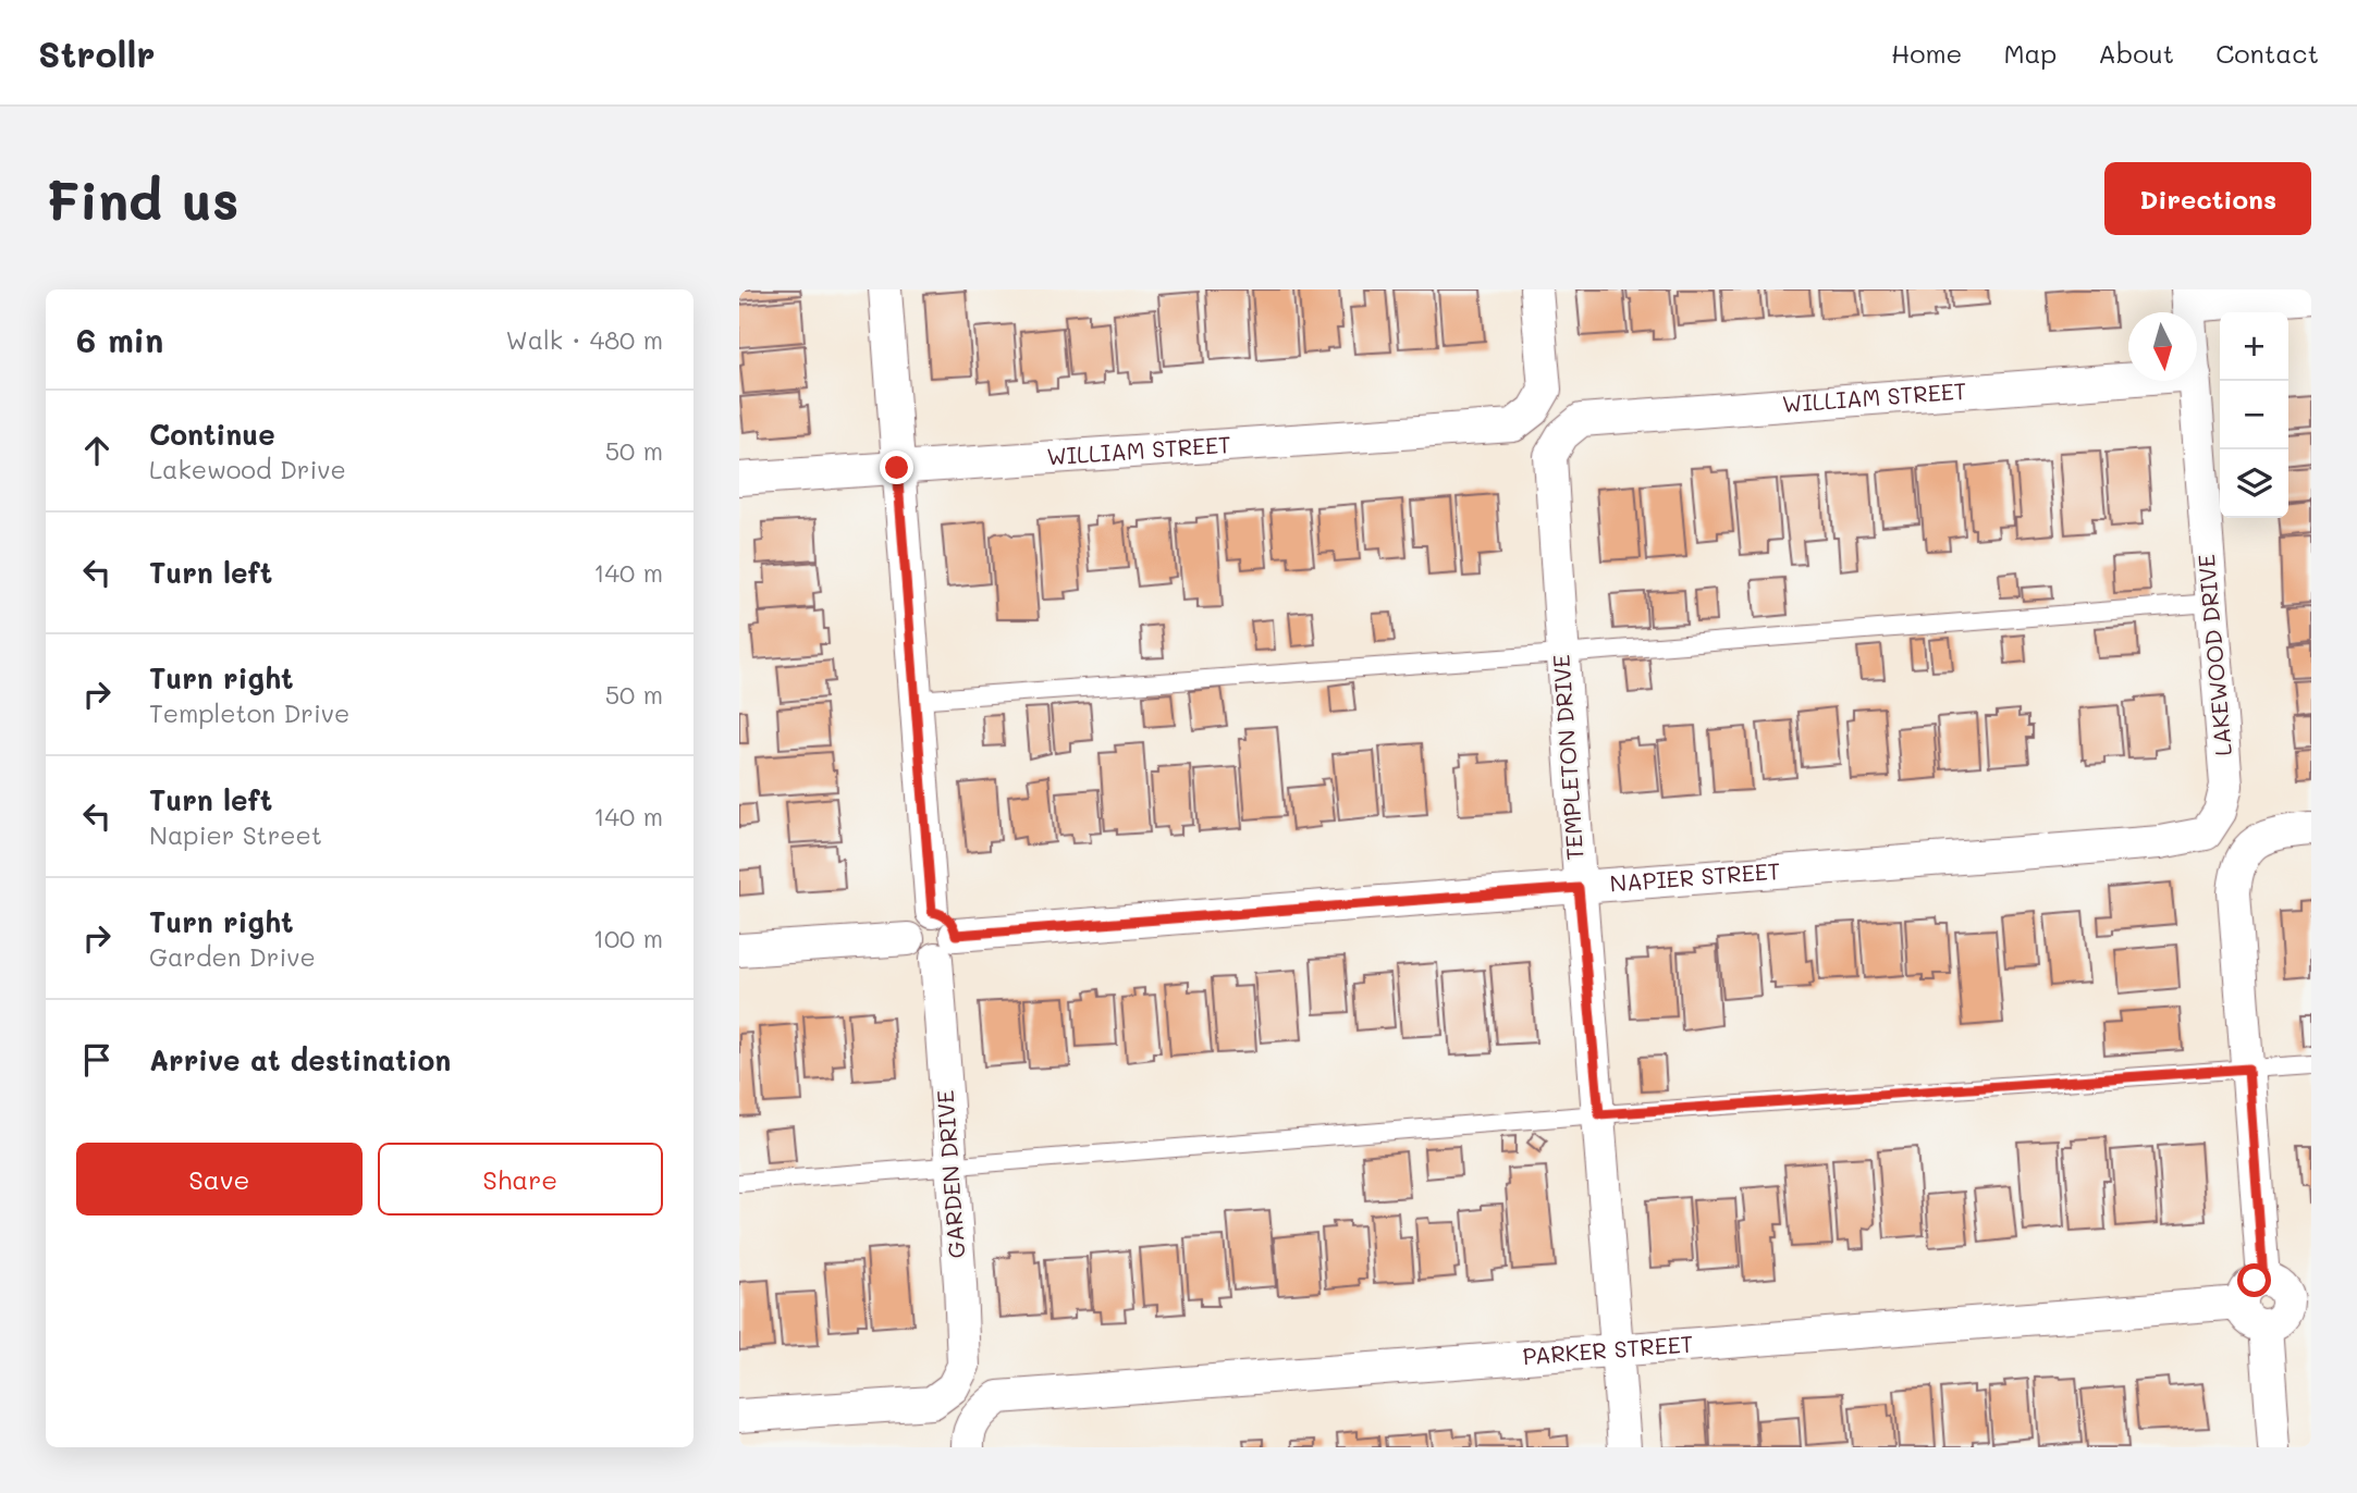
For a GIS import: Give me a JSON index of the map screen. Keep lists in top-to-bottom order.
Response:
{
  "streets": {
    "street": [
      "WILLIAM STREET",
      "LAKEWOOD DRIVE",
      "TEMPLETON DRIVE",
      "NAPIER STREET",
      "GARDEN DRIVE",
      "PARKER STREET"
    ]
  },
  "crossings": [
    ["WILLIAM STREET", "TEMPLETON DRIVE"],
    ["LAKEWOOD DRIVE", "NAPIER STREET"],
    ["TEMPLETON DRIVE", "NAPIER STREET"],
    ["TEMPLETON DRIVE", "PARKER STREET"],
    ["NAPIER STREET", "GARDEN DRIVE"]
  ],
  "north": "bottom",
  "page": {
    "header": "Strollr",
    "nav": [
      "Home",
      "Map",
      "About",
      "Contact"
    ],
    "buttons": [
      "Directions",
      ["Save", "Share"]
    ],
    "title": "Find us",
    "heading": ["6 min", "Walk · 480 m"],
    "map_buttons": ["+", "−"],
    "list": [
      ["Continue", "Lakewood Drive", "50 m"],
      ["Turn left", "140 m"],
      ["Turn right", "Templeton Drive", "50 m"],
      ["Turn left", "Napier Street", "140 m"],
      ["Turn right", "Garden Drive", "100 m"],
      "Arrive at destination"
    ]
  }
}
